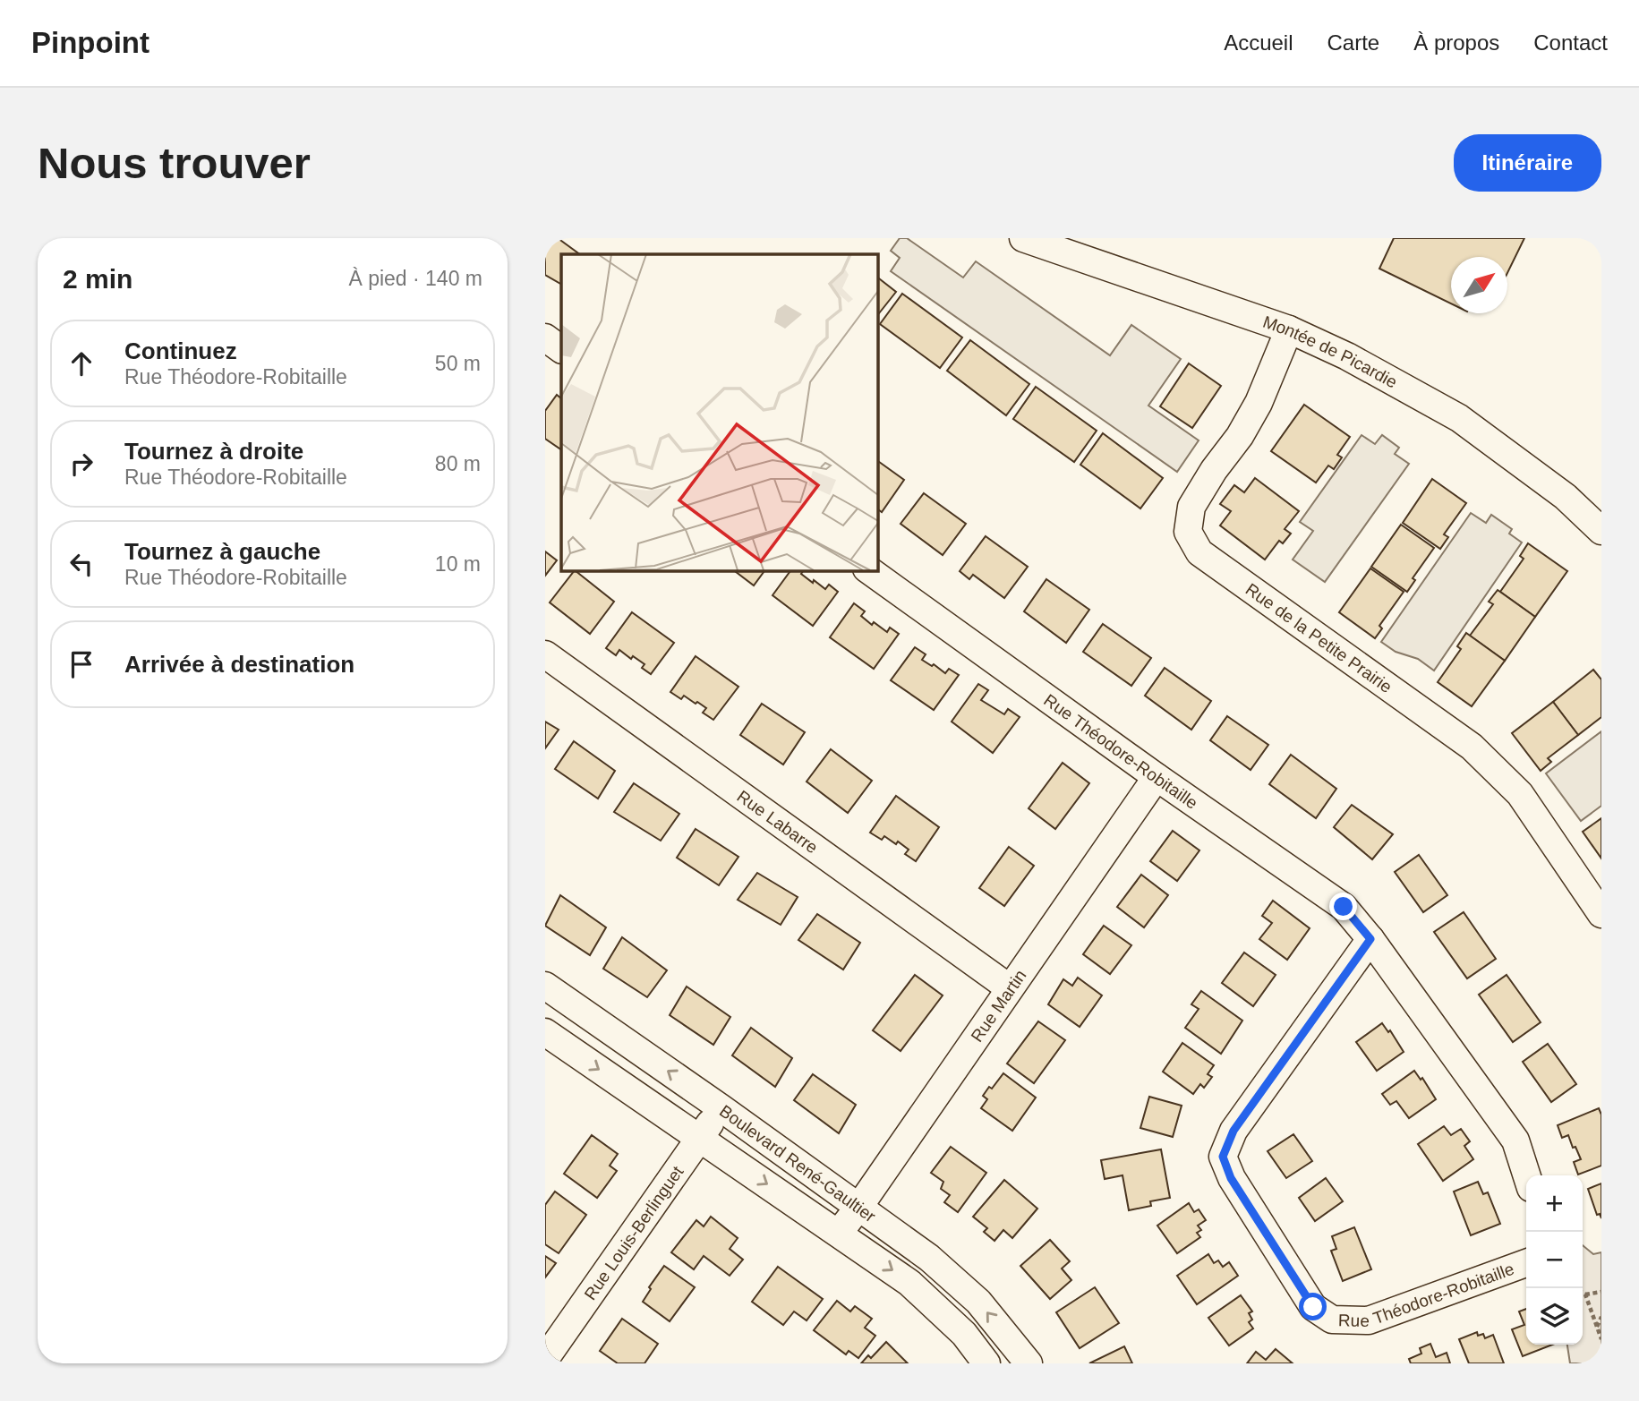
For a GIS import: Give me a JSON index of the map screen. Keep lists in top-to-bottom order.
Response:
{
  "streets": {
    "street": [
      "Montée de Picardie",
      "Rue de la Petite Prairie",
      "Rue Théodore-Robitaille",
      "Rue Labarre",
      "Rue Martin",
      "Boulevard René-Gaultier",
      "Rue Louis-Berlinguet"
    ]
  },
  "crossings": [
    ["Montée de Picardie", "Rue de la Petite Prairie"],
    ["Rue Théodore-Robitaille", "Rue Martin"],
    ["Rue Labarre", "Rue Martin"],
    ["Rue Martin", "Boulevard René-Gaultier"],
    ["Boulevard René-Gaultier", "Rue Louis-Berlinguet"]
  ],
  "north": "top right",
  "page": {
    "header": "Pinpoint",
    "nav": [
      "Accueil",
      "Carte",
      "À propos",
      "Contact"
    ],
    "buttons": "Itinéraire",
    "title": "Nous trouver",
    "heading": ["2 min", "À pied · 140 m"],
    "list": [
      ["Continuez", "Rue Théodore-Robitaille", "50 m"],
      ["Tournez à droite", "Rue Théodore-Robitaille", "80 m"],
      ["Tournez à gauche", "Rue Théodore-Robitaille", "10 m"],
      "Arrivée à destination"
    ],
    "map_buttons": ["+", "−"]
  }
}
